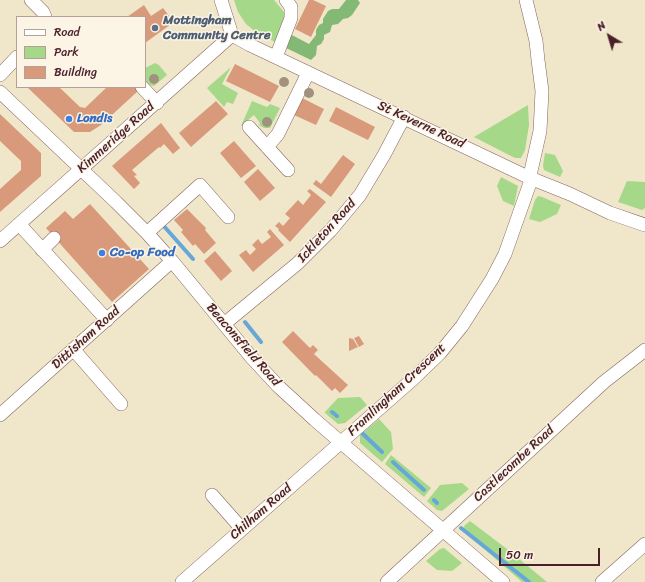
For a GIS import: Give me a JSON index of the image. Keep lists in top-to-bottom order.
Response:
{
  "streets": {
    "street": [
      "St Keverne Road",
      "Kimmeridge Road",
      "Ickleton Road",
      "Dittisham Road",
      "Beaconsfield Road",
      "Framlingham Crescent",
      "Castlecombe Road",
      "Chilham Road"
    ]
  },
  "crossings": [
    ["St Keverne Road", "Kimmeridge Road"],
    ["St Keverne Road", "Ickleton Road"],
    ["St Keverne Road", "Framlingham Crescent"],
    ["Kimmeridge Road", "Beaconsfield Road"],
    ["Ickleton Road", "Beaconsfield Road"],
    ["Dittisham Road", "Beaconsfield Road"],
    ["Beaconsfield Road", "Framlingham Crescent"],
    ["Beaconsfield Road", "Castlecombe Road"],
    ["Beaconsfield Road", "Chilham Road"],
    ["Framlingham Crescent", "Chilham Road"]
  ],
  "places": ["Mottingham Community Centre", "Londis", "Co-op Food"],
  "legend": ["Road", "Park", "Building"],
  "scale_bar": "50 m",
  "north": "top left"
}
